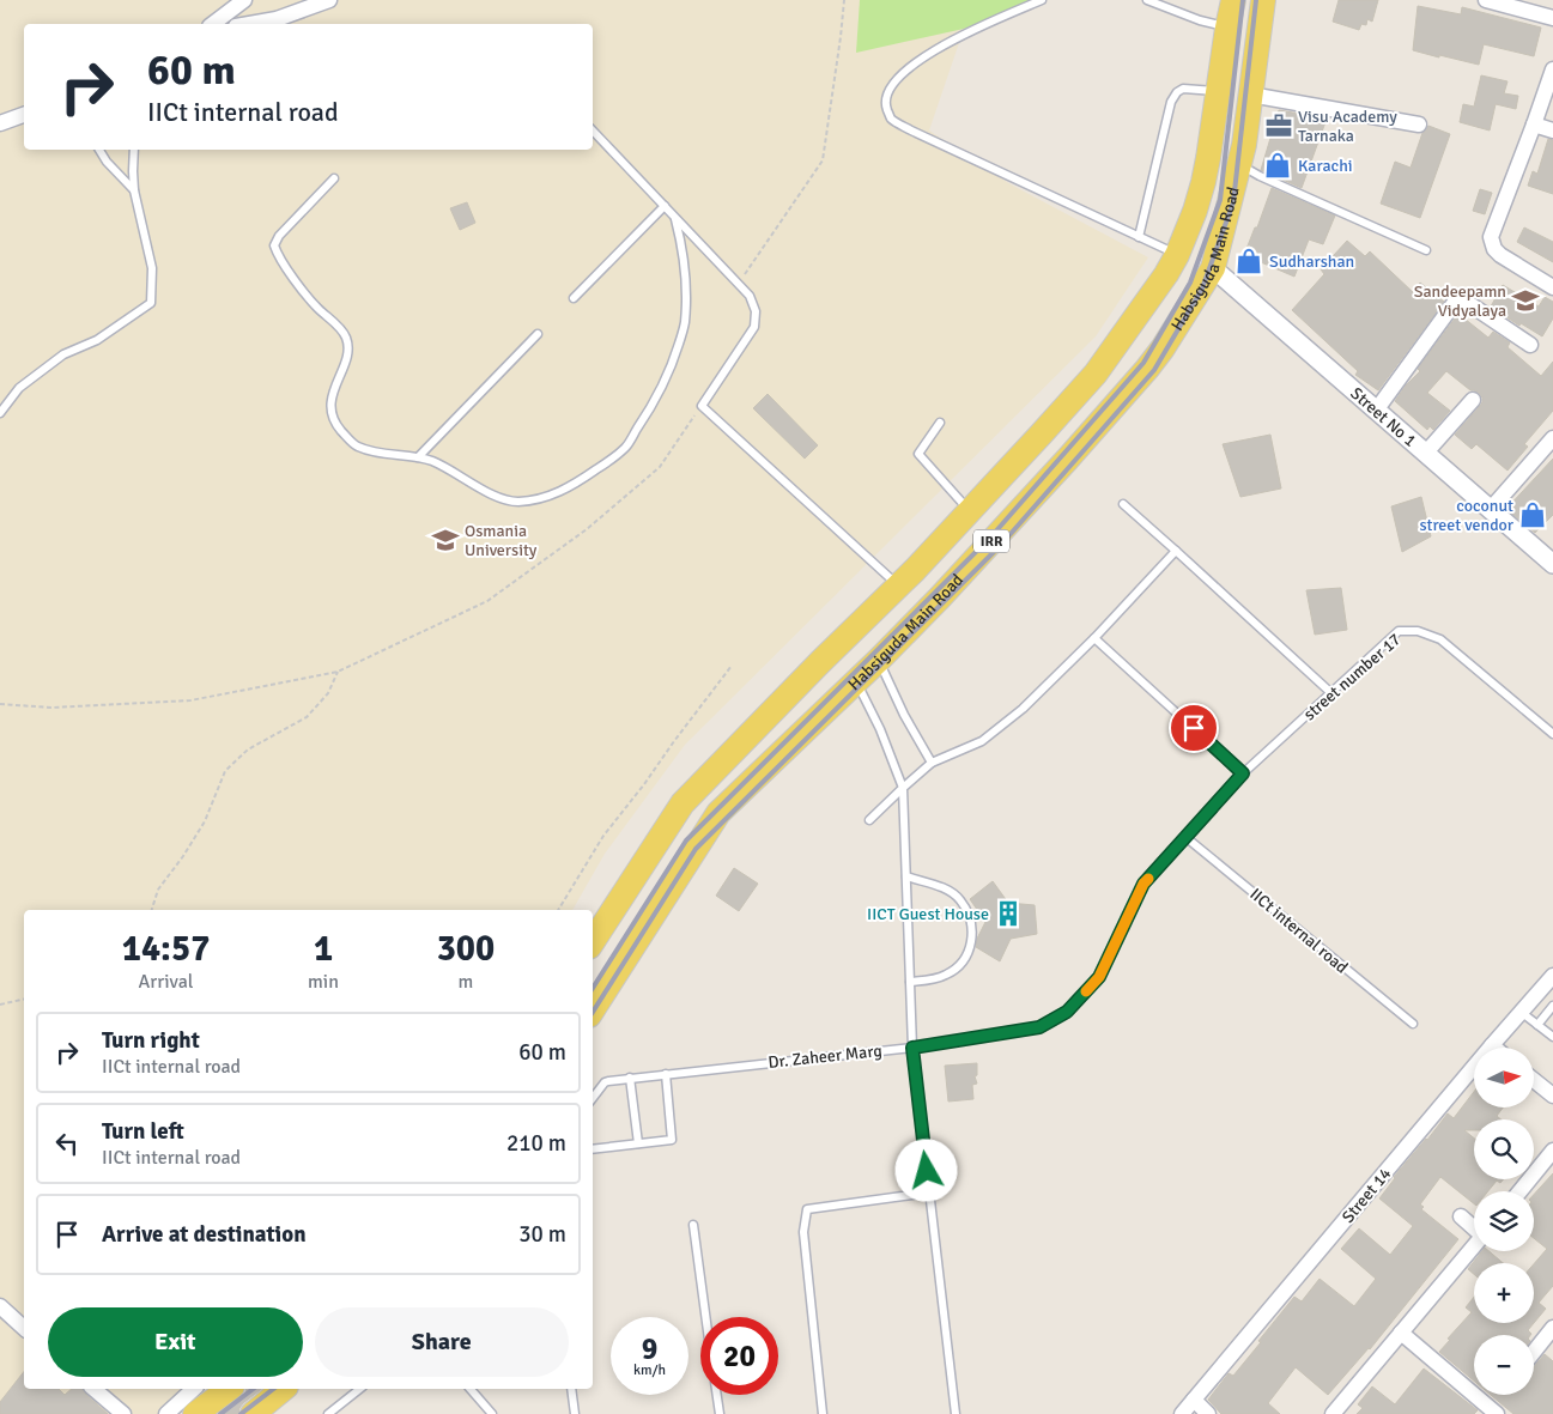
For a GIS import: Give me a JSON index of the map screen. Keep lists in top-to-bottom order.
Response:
{
  "streets": {
    "main road": ["Habsiguda Main Road", "IRR"],
    "street": ["Street No 1", "Street 14"],
    "lane": ["street number 17", "IICt internal road", "Dr. Zaheer Marg"]
  },
  "crossings": [
    ["Habsiguda Main Road", "Street No 1"]
  ],
  "places": {
    "office": ["Visu Academy Tarnaka"],
    "shop": ["Karachi", "Sudharshan", "coconut street vendor"],
    "school or university": ["Sandeepamn Vidyalaya", "Osmania University"],
    "building": ["IICT Guest House"]
  },
  "north": "right",
  "page": {
    "turn": ["60 m", "IICt internal road"],
    "eta": [
      "14:57",
      "Arrival",
      "1",
      "min",
      "300",
      "m"
    ],
    "list": [
      {
        "name": "Turn right",
        "note": "IICt internal road",
        "value": "60 m"
      },
      {
        "name": "Turn left",
        "note": "IICt internal road",
        "value": "210 m"
      },
      {
        "name": "Arrive at destination",
        "value": "30 m"
      }
    ],
    "map_buttons": ["+", "−"],
    "buttons": ["Exit", "Share"],
    "speed": "9 km/h",
    "limit": "20"
  }
}
